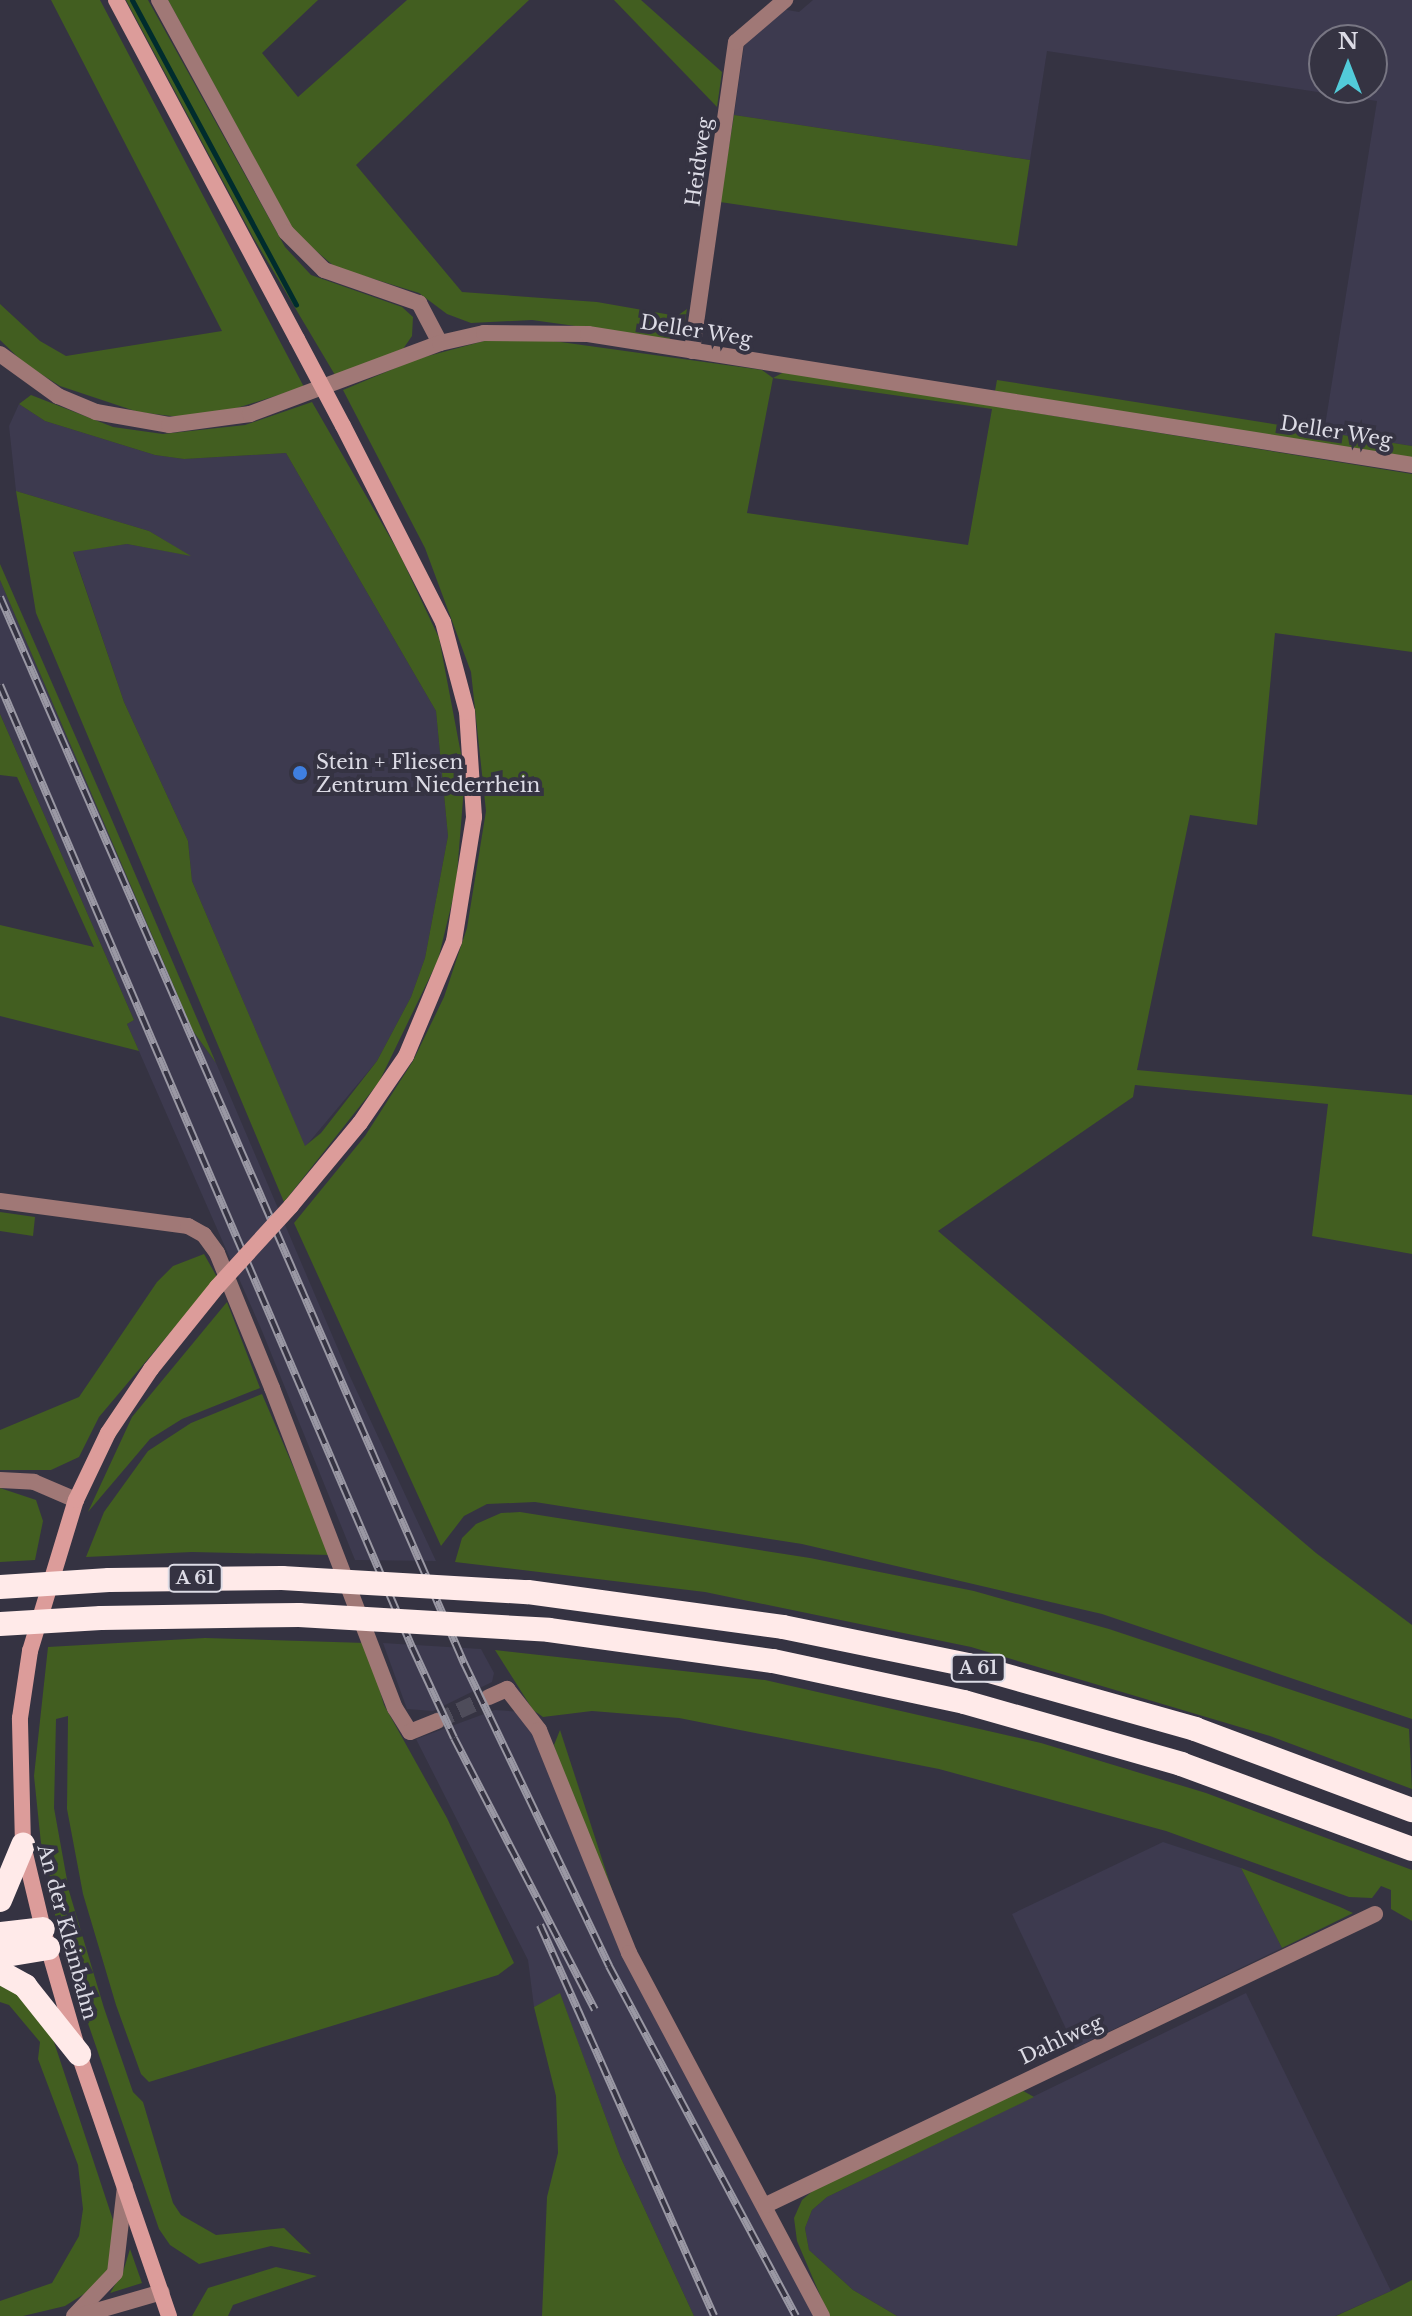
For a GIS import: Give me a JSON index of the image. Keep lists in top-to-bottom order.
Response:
{
  "streets": {
    "highway": ["A 61"],
    "main road": ["An der Kleinbahn"],
    "street": ["Heidweg", "Deller Weg", "Dahlweg"]
  },
  "crossings": [
    ["Heidweg", "Deller Weg"]
  ],
  "places": ["Stein + Fliesen Zentrum Niederrhein"],
  "north": "top"
}
